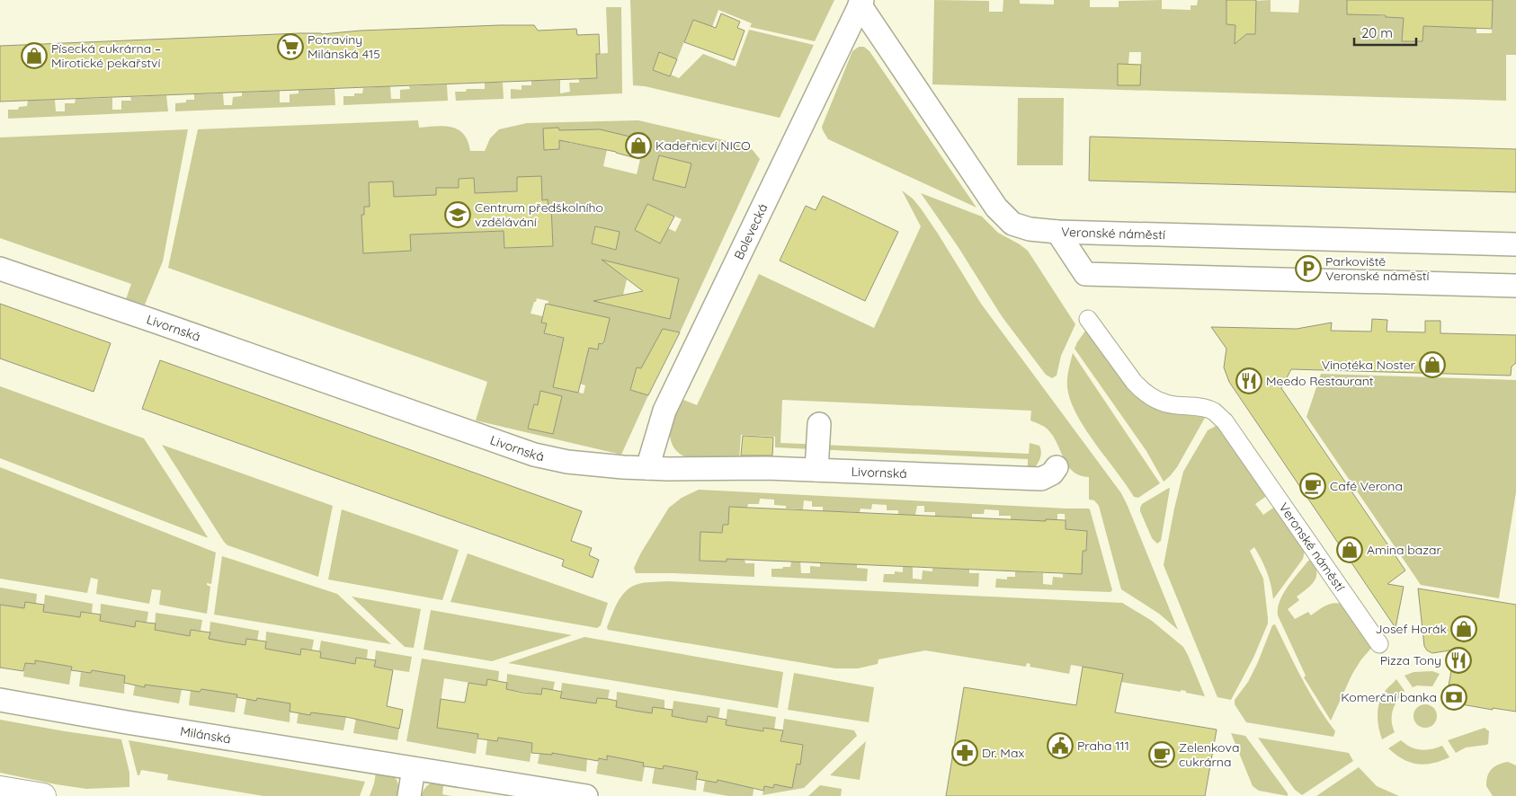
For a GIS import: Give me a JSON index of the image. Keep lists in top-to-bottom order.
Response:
{
  "streets": {
    "street": [
      "Bolevecká",
      "Veronské náměstí",
      "Livornská",
      "Milánská"
    ]
  },
  "crossings": [
    ["Bolevecká", "Livornská"]
  ],
  "places": {
    "supermarket": ["Potraviny Milánská 415"],
    "shop": [
      "Písecká cukrárna – Mirotické pekařství",
      "Kadeřnicví NICO",
      "Vinotéka Noster",
      "Amina bazar",
      "Josef Horák"
    ],
    "school or university": ["Centrum předškolního vzdělávání"],
    "parking": ["Parkoviště Veronské náměstí"],
    "restaurant": ["Meedo Restaurant", "Pizza Tony"],
    "cafe": ["Café Verona", "Zelenkova cukrárna"],
    "bank": ["Komerční banka"],
    "public building": ["Praha 111"],
    "pharmacy": ["Dr. Max"]
  },
  "scale_bar": "20 m"
}
